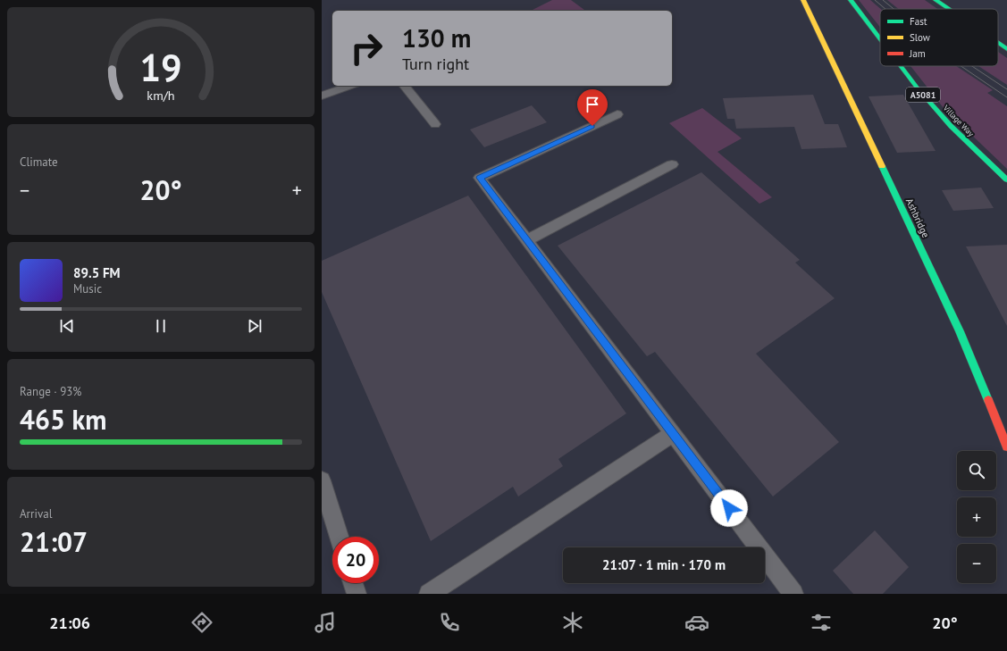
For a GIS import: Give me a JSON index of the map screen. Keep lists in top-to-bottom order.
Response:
{
  "streets": {
    "main road": ["A5081", "Village Way", "Ashbridge"]
  },
  "legend": ["Fast", "Slow", "Jam"],
  "page": {
    "turn": ["130 m", "Turn right"],
    "tile": [
      "Climate",
      ["Range · 93%", "465 km"],
      ["Arrival", "21:07"]
    ],
    "heat": ["−", "20°", "+"],
    "song": ["89.5 FM", "Music"],
    "map_buttons": ["+", "−"],
    "limit": "20",
    "trip": "21:07 · 1 min · 170 m",
    "tabs": ["21:06", "20°"],
    "gauge": ["19", "km/h"]
  }
}
